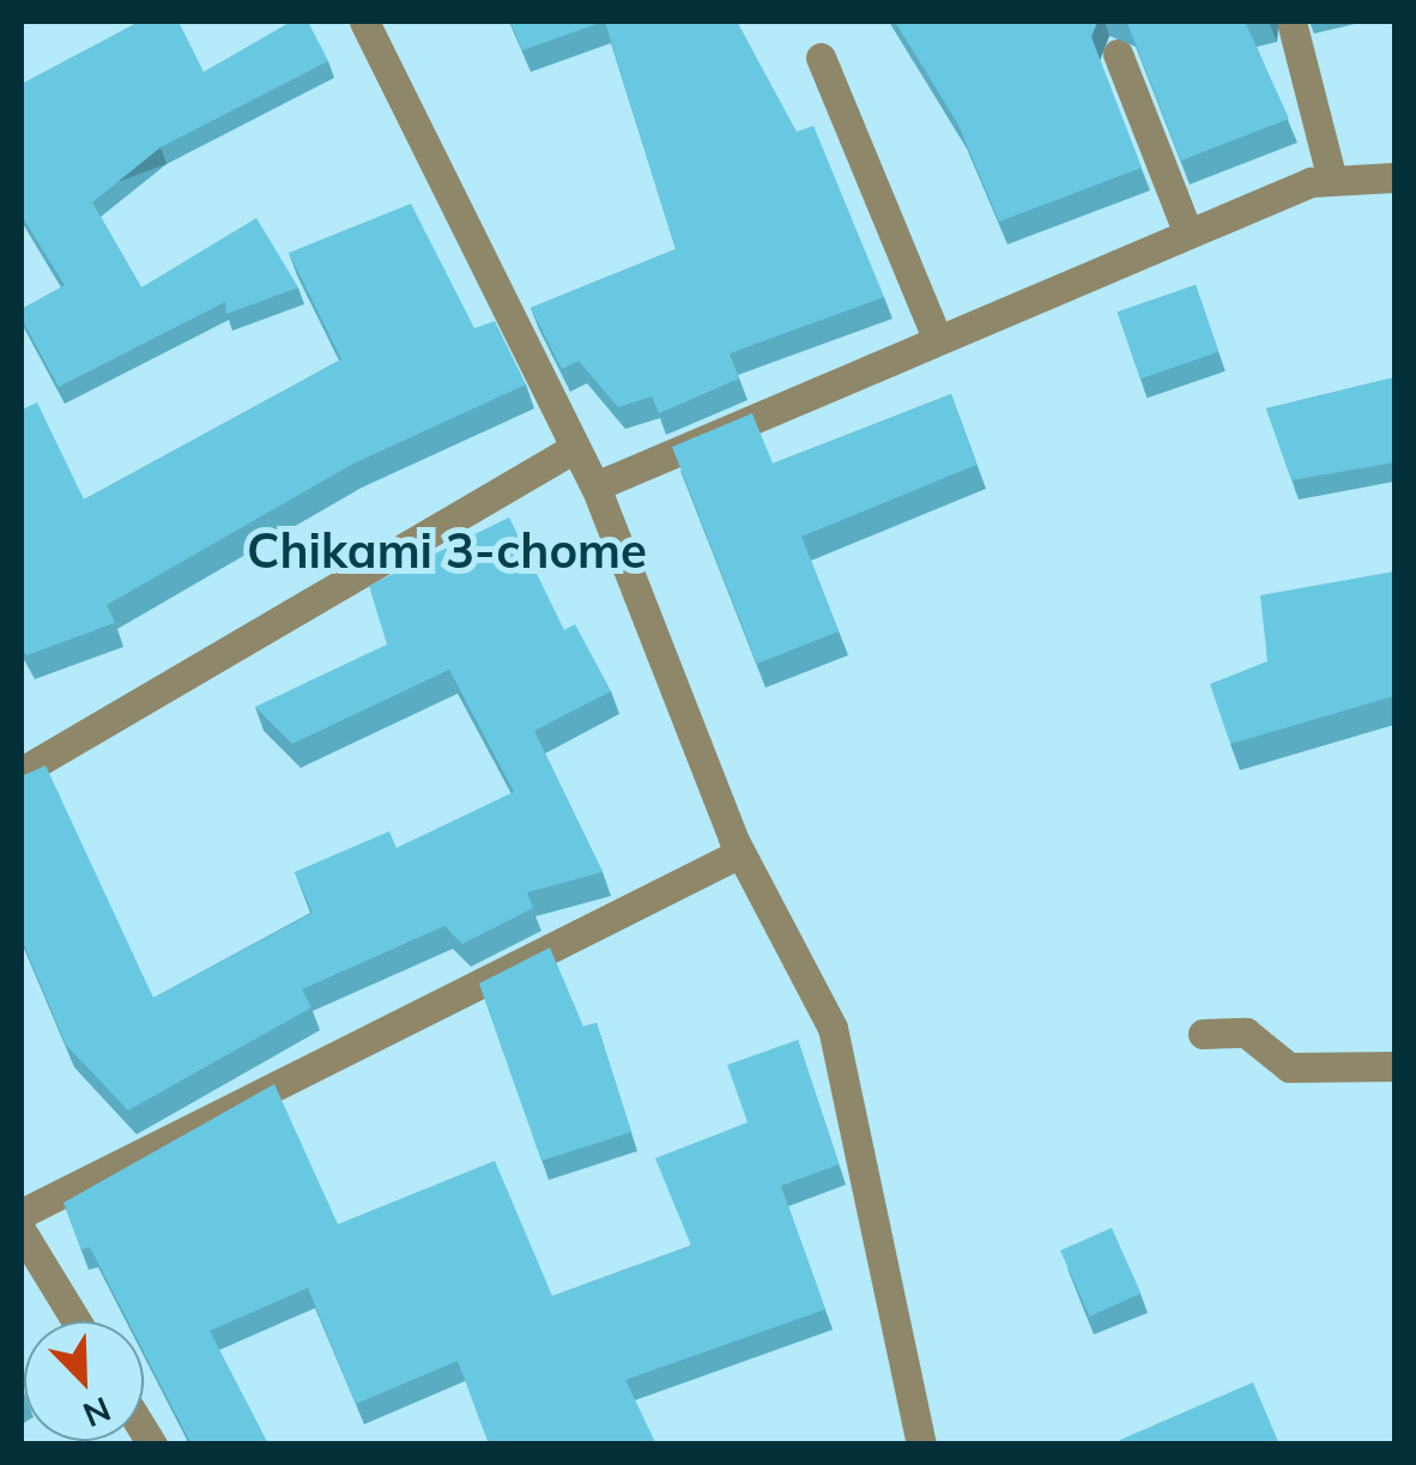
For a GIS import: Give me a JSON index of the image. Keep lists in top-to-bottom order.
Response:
{
  "districts": ["Chikami 3-chome"],
  "north": "bottom right"
}
